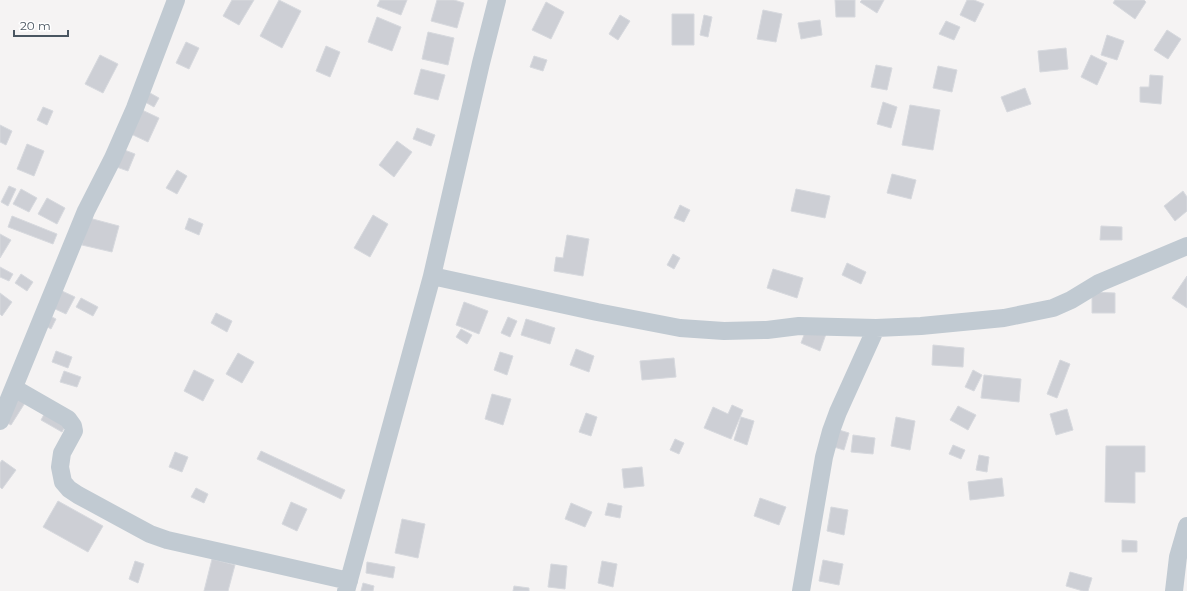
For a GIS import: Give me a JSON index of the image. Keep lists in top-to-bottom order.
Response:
{
  "scale_bar": "20 m"
}
